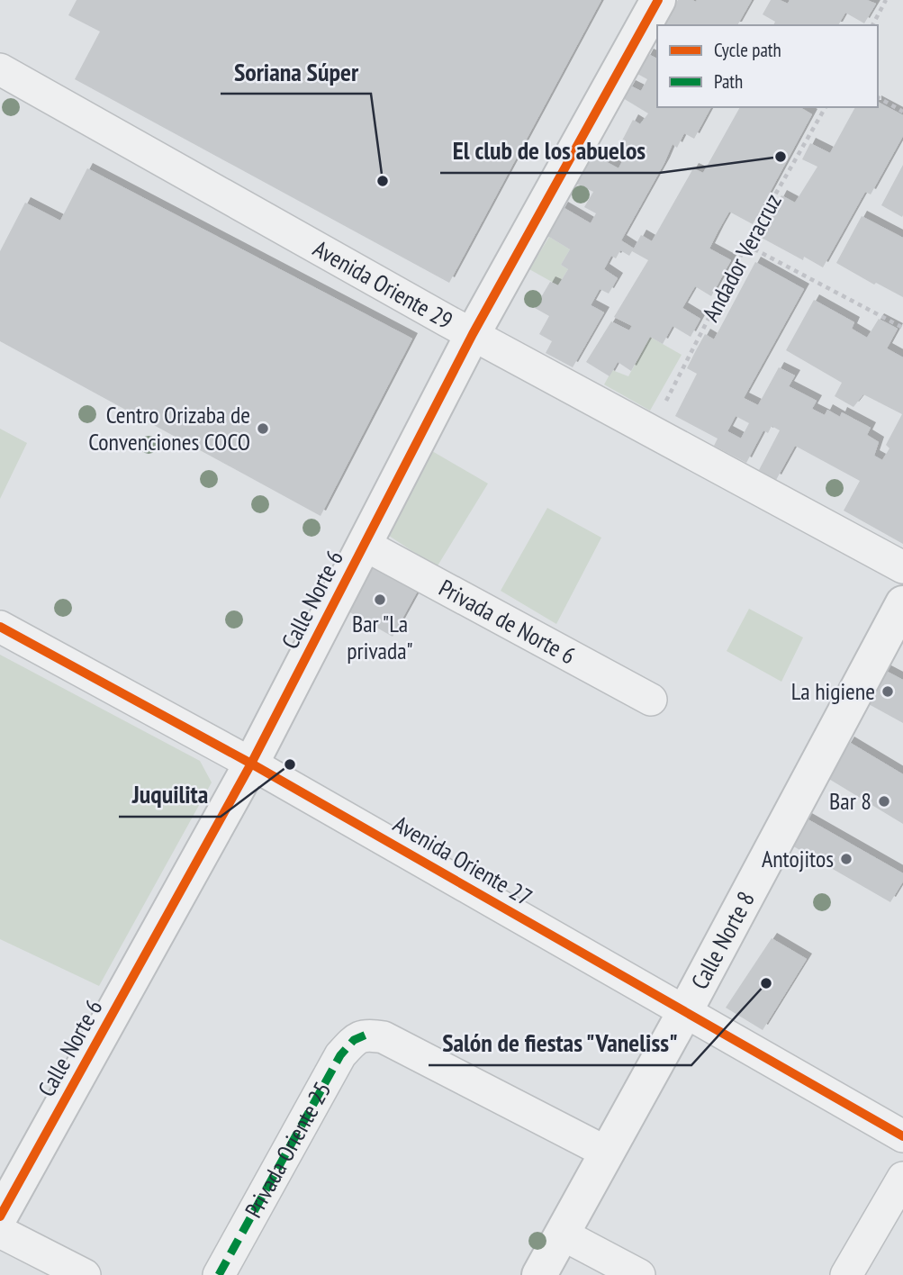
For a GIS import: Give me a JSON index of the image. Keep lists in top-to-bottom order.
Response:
{
  "streets": {
    "street": [
      "Avenida Oriente 29",
      "Calle Norte 6",
      "Privada de Norte 6",
      "Avenida Oriente 27",
      "Calle Norte 8",
      "Privada Oriente 25"
    ],
    "path": ["Andador Veracruz"]
  },
  "crossings": [
    ["Avenida Oriente 29", "Calle Norte 6"],
    ["Calle Norte 6", "Privada de Norte 6"],
    ["Calle Norte 6", "Avenida Oriente 27"],
    ["Avenida Oriente 27", "Calle Norte 8"],
    ["Calle Norte 8", "Privada Oriente 25"]
  ],
  "places": [
    "El club de los abuelos",
    "Soriana Súper",
    "Centro Orizaba de Convenciones COCO",
    "Bar \"La privada\"",
    "La higiene",
    "Juquilita",
    "Bar 8",
    "Antojitos",
    "Salón de fiestas \"Vaneliss\""
  ],
  "legend": ["Cycle path", "Path"]
}
